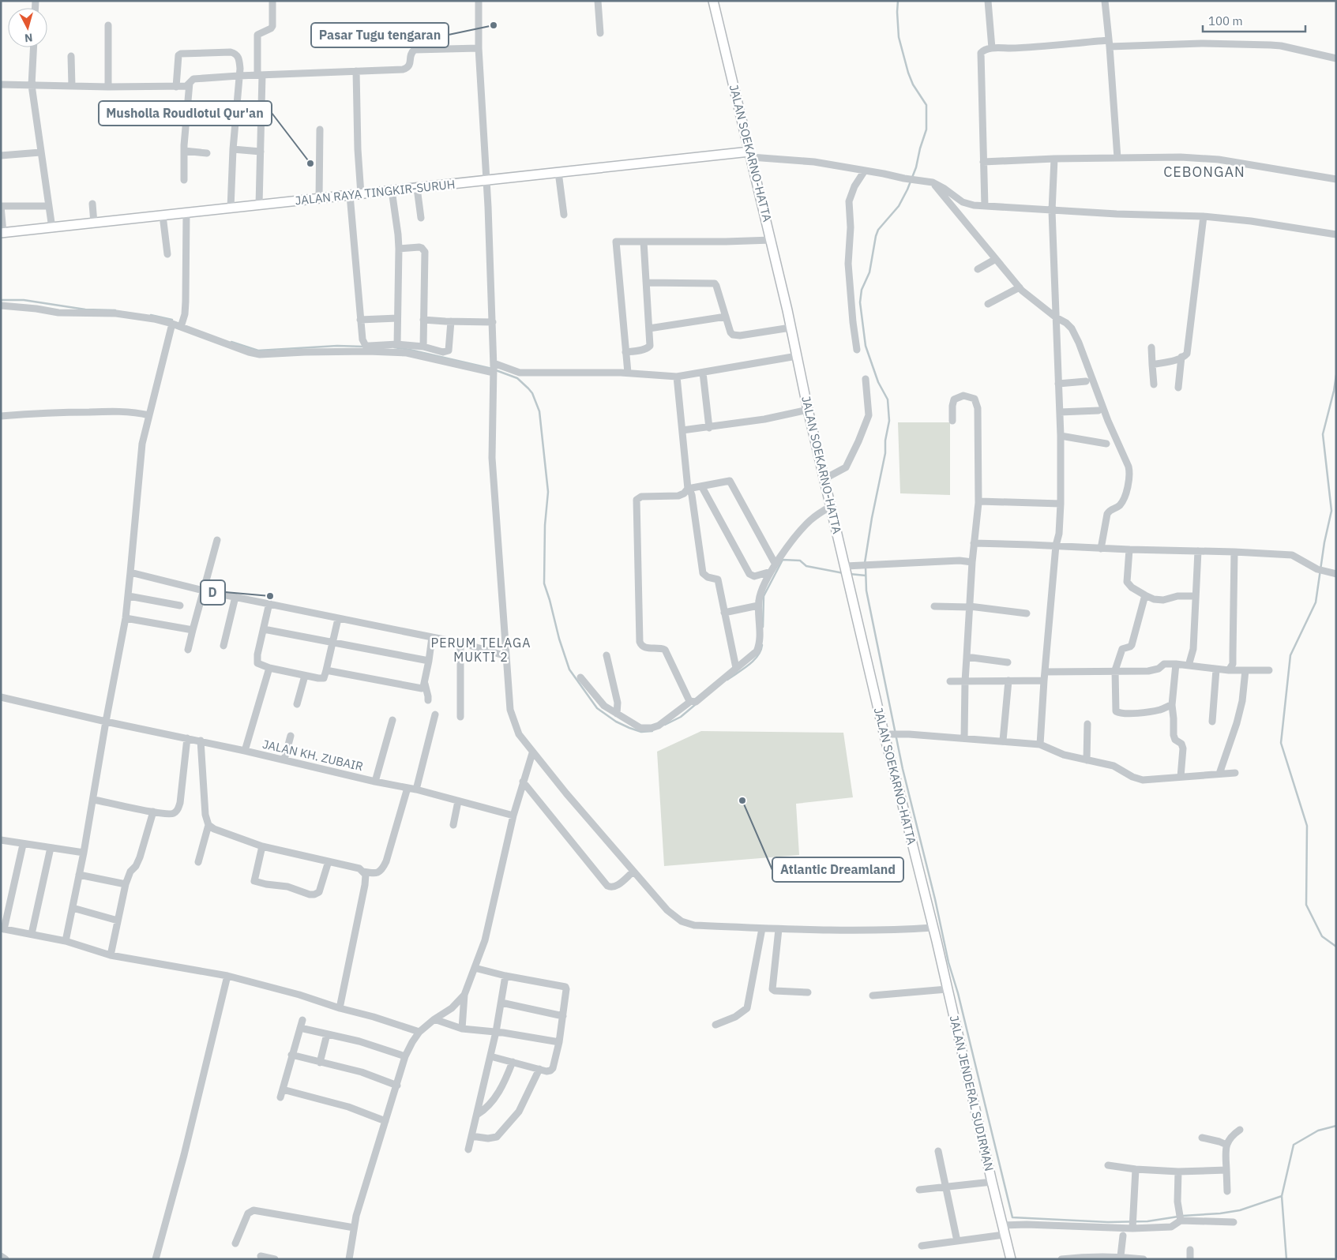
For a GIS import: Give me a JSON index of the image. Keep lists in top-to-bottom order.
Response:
{
  "streets": {
    "main road": ["JALAN SOEKARNO-HATTA", "JALAN RAYA TINGKIR-SURUH", "JALAN JENDERAL SUDIRMAN"],
    "street": ["JALAN KH. ZUBAIR"]
  },
  "crossings": [
    ["JALAN SOEKARNO-HATTA", "JALAN RAYA TINGKIR-SURUH"],
    ["JALAN SOEKARNO-HATTA", "JALAN JENDERAL SUDIRMAN"]
  ],
  "districts": ["CEBONGAN", "PERUM TELAGA MUKTI 2"],
  "places": [
    "Pasar Tugu tengaran",
    "Musholla Roudlotul Qur'an",
    "D",
    "Atlantic Dreamland"
  ],
  "scale_bar": "100 m",
  "north": "bottom"
}
